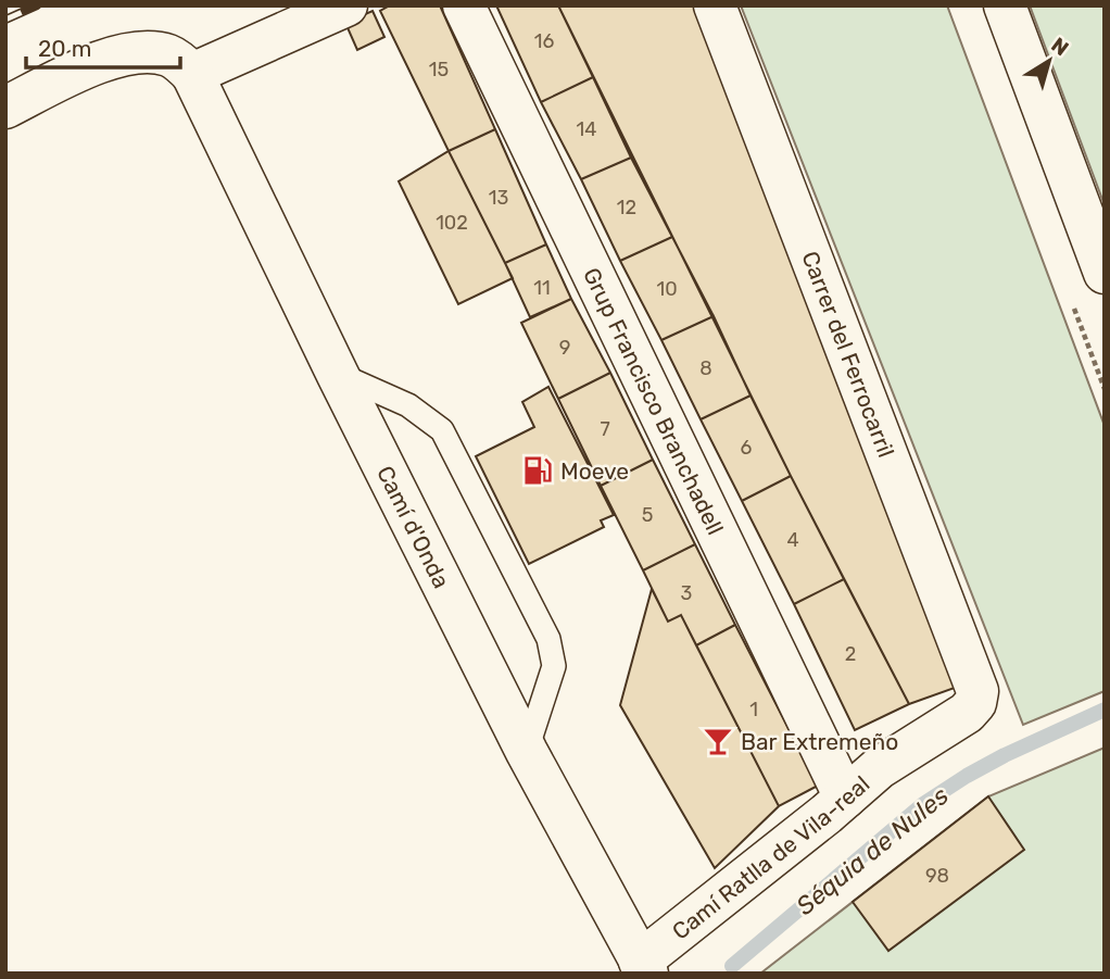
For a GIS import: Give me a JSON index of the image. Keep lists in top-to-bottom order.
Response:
{
  "streets": {
    "street": [
      "Carrer del Ferrocarril",
      "Grup Francisco Branchadell",
      "Camí d'Onda",
      "Camí Ratlla de Vila-real"
    ]
  },
  "crossings": [
    ["Carrer del Ferrocarril", "Camí Ratlla de Vila-real"],
    ["Grup Francisco Branchadell", "Camí Ratlla de Vila-real"],
    ["Camí d'Onda", "Camí Ratlla de Vila-real"]
  ],
  "water": ["Séquia de Nules"],
  "places": {
    "fuel station": ["Moeve"],
    "bar": ["Bar Extremeño"]
  },
  "house_numbers": [
    "16",
    "15",
    "14",
    "13",
    "12",
    "102",
    "11",
    "10",
    "9",
    "8",
    "7",
    "6",
    "5",
    "4",
    "3",
    "2",
    "1",
    "98"
  ],
  "scale_bar": "20 m",
  "north": "top right"
}
